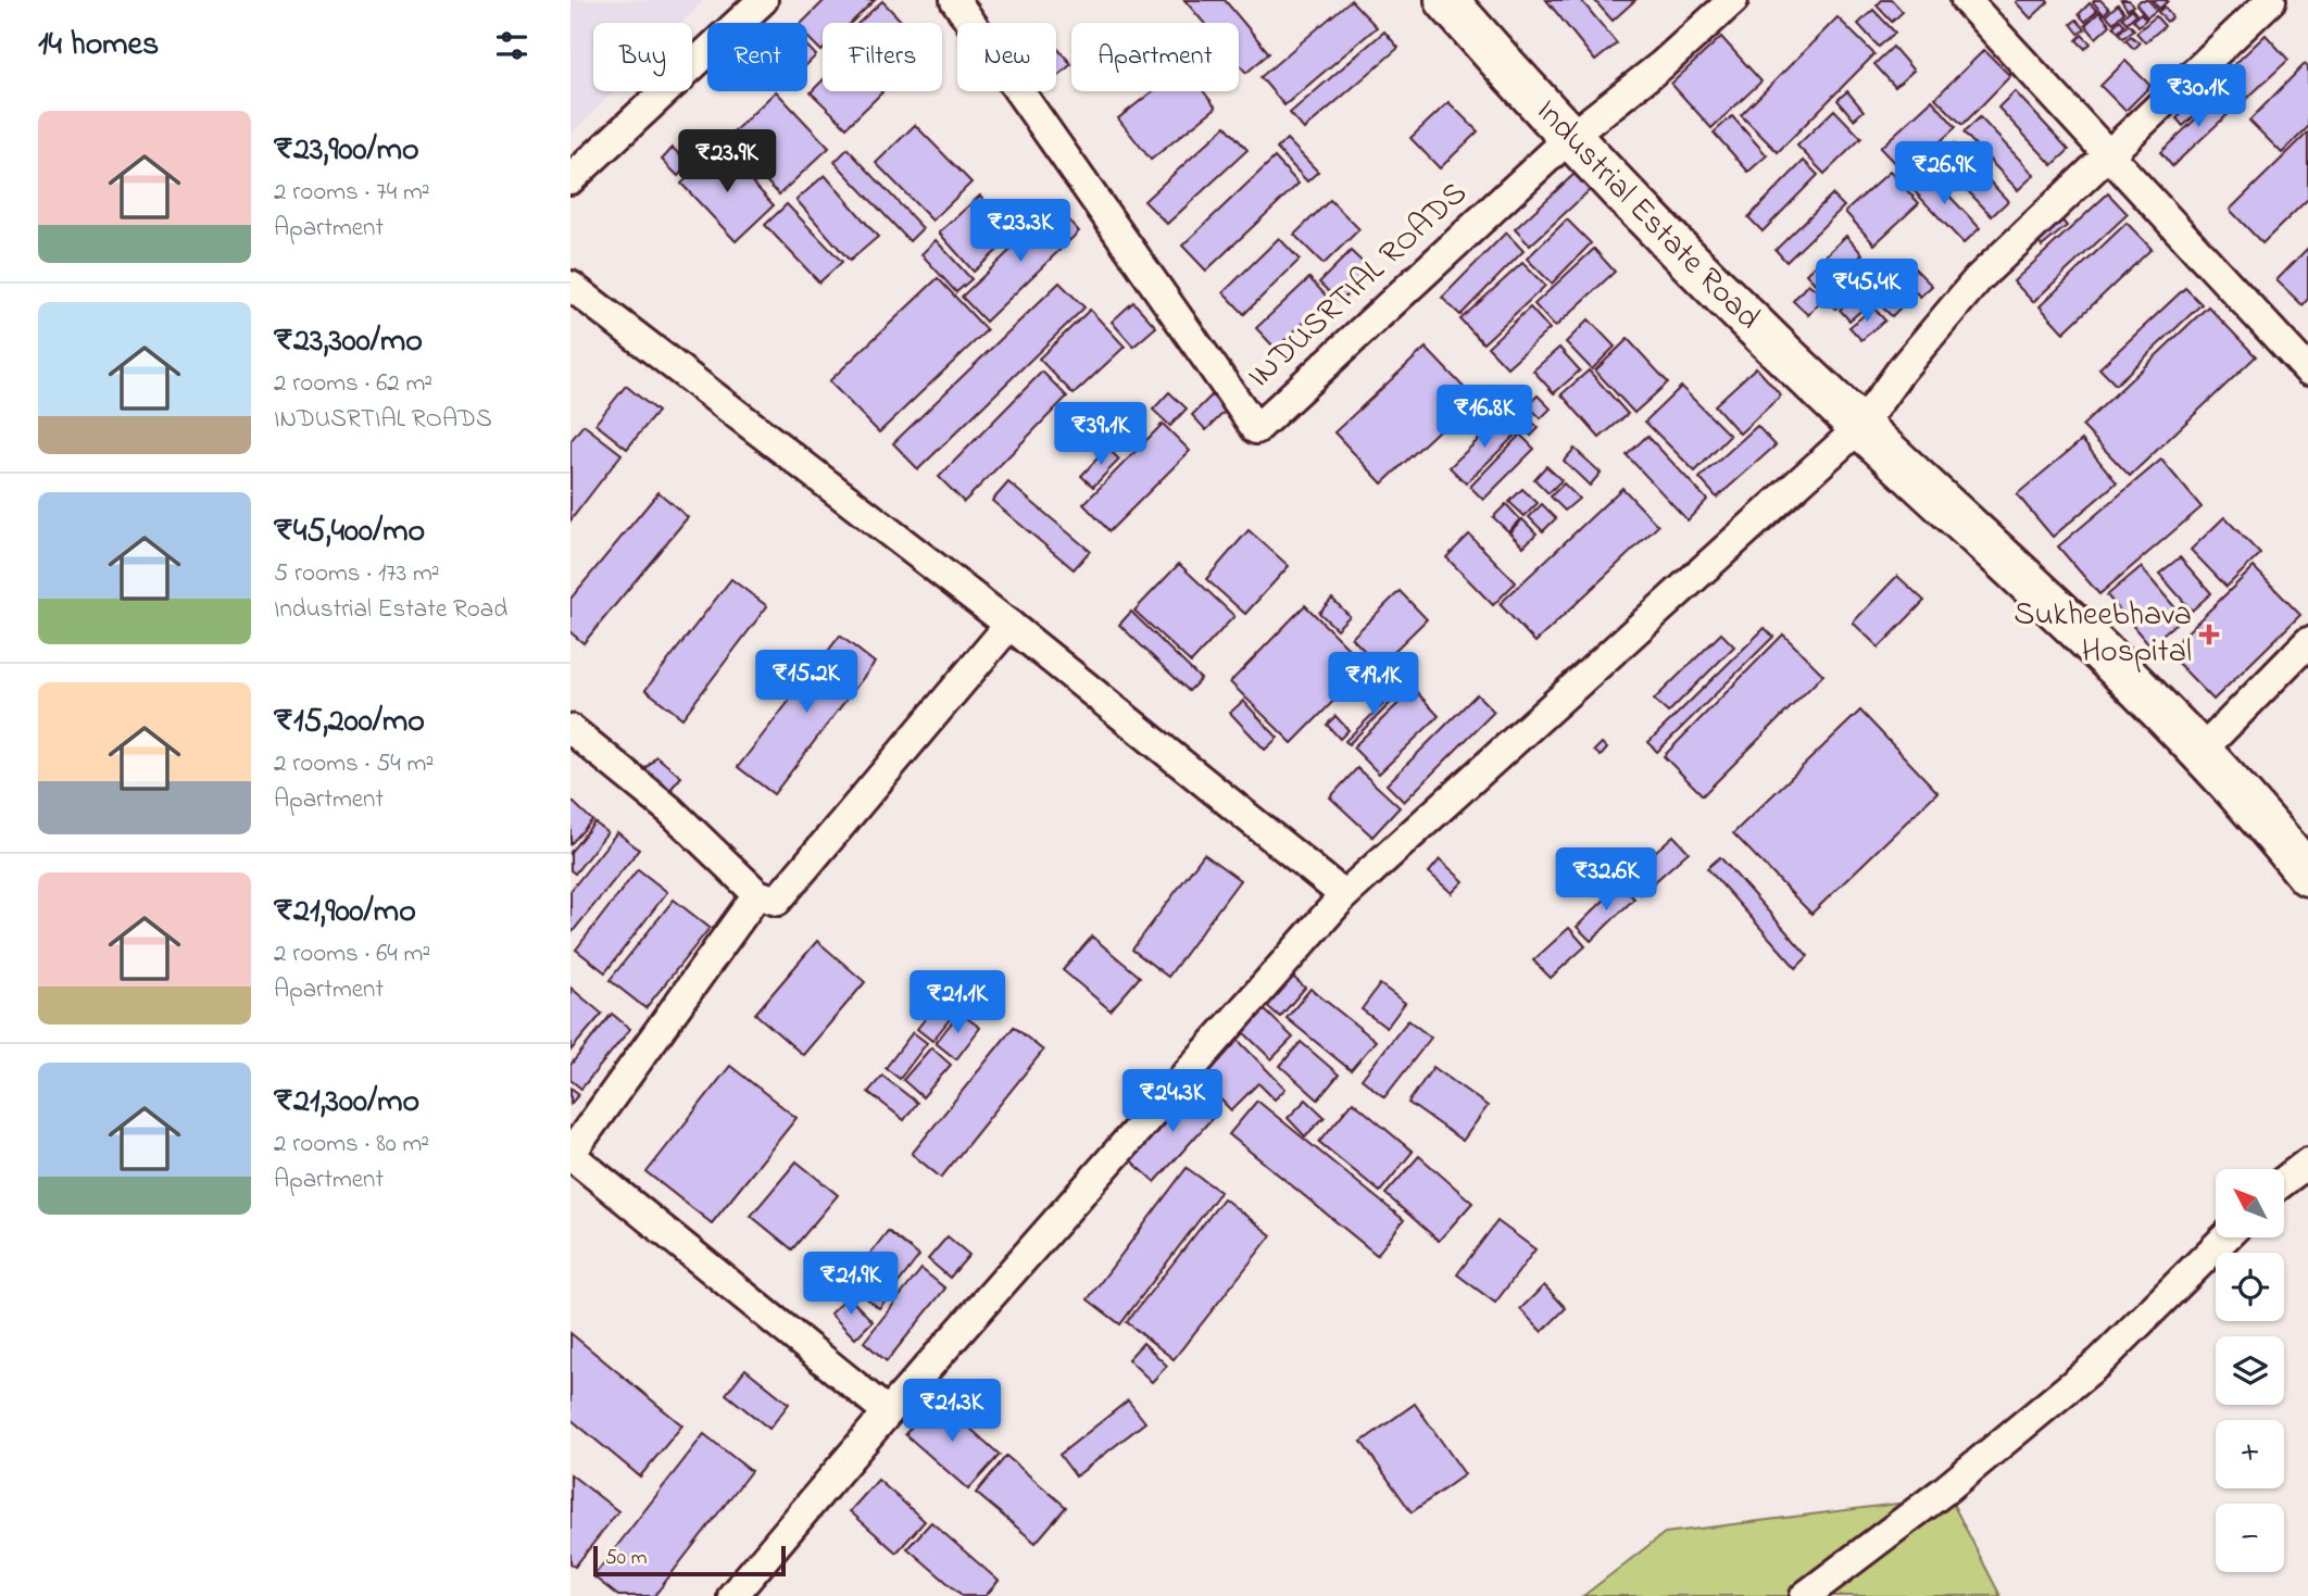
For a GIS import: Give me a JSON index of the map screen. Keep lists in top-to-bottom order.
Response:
{
  "streets": {
    "main road": ["Industrial Estate Road"],
    "street": ["INDUSRTIAL ROADS"]
  },
  "crossings": [
    ["Industrial Estate Road", "INDUSRTIAL ROADS"]
  ],
  "places": {
    "health": ["Sukheebhava Hospital"]
  },
  "scale_bar": "50 m",
  "north": "top left",
  "page": {
    "heading": "14 homes",
    "chip": [
      "Buy",
      "Rent",
      "Filters",
      "New",
      "Apartment"
    ],
    "price": [
      "₹30.1K",
      "₹23.9K",
      "₹26.9K",
      "₹23.3K",
      "₹45.4K",
      "₹16.8K",
      "₹39.1K",
      "₹15.2K",
      "₹19.1K",
      "₹32.6K",
      "₹21.1K",
      "₹24.3K",
      "₹21.9K",
      "₹21.3K"
    ],
    "list": [
      {
        "name": "₹23,900/mo",
        "note": "2 rooms · 74 m² · Apartment"
      },
      {
        "name": "₹23,300/mo",
        "note": "2 rooms · 62 m² · INDUSRTIAL ROADS"
      },
      {
        "name": "₹45,400/mo",
        "note": "5 rooms · 173 m² · Industrial Estate Road"
      },
      {
        "name": "₹15,200/mo",
        "note": "2 rooms · 54 m² · Apartment"
      },
      {
        "name": "₹21,900/mo",
        "note": "2 rooms · 64 m² · Apartment"
      },
      {
        "name": "₹21,300/mo",
        "note": "2 rooms · 80 m² · Apartment"
      }
    ],
    "map_buttons": ["+", "−"],
    "scale": "50 m"
  }
}
